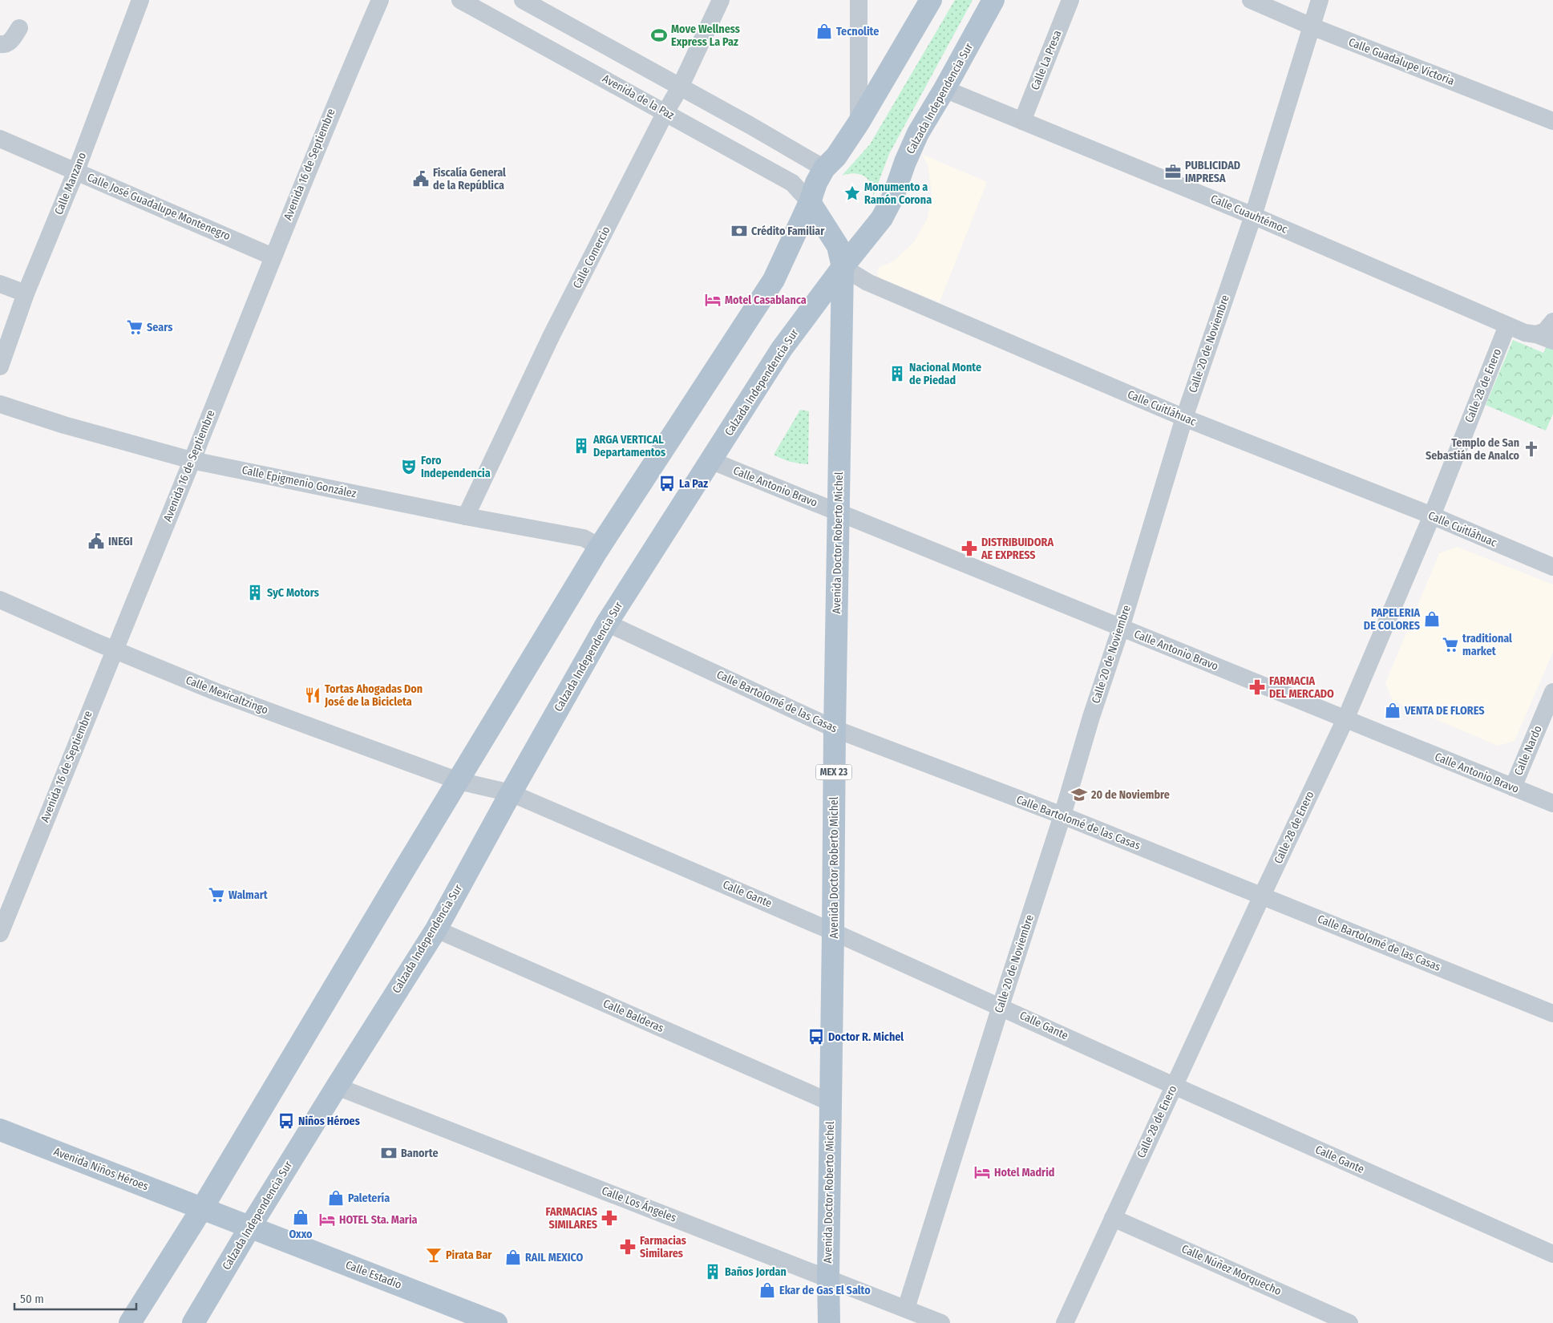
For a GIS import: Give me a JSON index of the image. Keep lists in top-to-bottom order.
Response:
{
  "streets": {
    "main road": [
      "Calzada Independencia Sur",
      "Avenida Doctor Roberto Michel",
      "MEX 23",
      "Avenida Niños Héroes",
      "Calle Estadio"
    ],
    "street": [
      "Calle La Presa",
      "Calle Guadalupe Victoria",
      "Avenida de la Paz",
      "Avenida 16 de Septiembre",
      "Calle Manzano",
      "Calle José Guadalupe Montenegro",
      "Calle Cuauhtémoc",
      "Calle Comercio",
      "Calle 20 de Noviembre",
      "Calle 28 de Enero",
      "Calle Cuitláhuac",
      "Calle Epigmenio González",
      "Calle Antonio Bravo",
      "Calle Mexicaltzingo",
      "Calle Bartolomé de las Casas",
      "Calle Nardo",
      "Calle Gante",
      "Calle Balderas",
      "Calle Los Ángeles",
      "Calle Núñez Morquecho"
    ]
  },
  "crossings": [
    ["Calle La Presa", "Calle Cuauhtémoc"],
    ["Calle Guadalupe Victoria", "Calle 20 de Noviembre"],
    ["Avenida de la Paz", "Calle Comercio"],
    ["Calzada Independencia Sur", "Calle Cuauhtémoc"],
    ["Calzada Independencia Sur", "Calle Cuitláhuac"],
    ["Calzada Independencia Sur", "Calle Antonio Bravo"],
    ["Calzada Independencia Sur", "Avenida Doctor Roberto Michel"],
    ["Calzada Independencia Sur", "Calle Mexicaltzingo"],
    ["Calzada Independencia Sur", "Calle Bartolomé de las Casas"],
    ["Calzada Independencia Sur", "Calle Gante"],
    ["Calzada Independencia Sur", "Calle Balderas"],
    ["Calzada Independencia Sur", "Avenida Niños Héroes"],
    ["Calzada Independencia Sur", "Calle Los Ángeles"],
    ["Calzada Independencia Sur", "Calle Estadio"],
    ["Avenida 16 de Septiembre", "Calle José Guadalupe Montenegro"],
    ["Avenida 16 de Septiembre", "Calle Epigmenio González"],
    ["Avenida 16 de Septiembre", "Calle Mexicaltzingo"],
    ["Calle Manzano", "Calle José Guadalupe Montenegro"],
    ["Calle Cuauhtémoc", "Calle 20 de Noviembre"],
    ["Calle Cuauhtémoc", "Calle 28 de Enero"],
    ["Calle Comercio", "Calle Epigmenio González"],
    ["Calle 20 de Noviembre", "Calle Cuitláhuac"],
    ["Calle 20 de Noviembre", "Calle Antonio Bravo"],
    ["Calle 20 de Noviembre", "Calle Bartolomé de las Casas"],
    ["Calle 20 de Noviembre", "Calle Gante"],
    ["Calle 20 de Noviembre", "Calle Los Ángeles"],
    ["Calle 28 de Enero", "Calle Cuitláhuac"],
    ["Calle 28 de Enero", "Calle Antonio Bravo"],
    ["Calle 28 de Enero", "Calle Bartolomé de las Casas"],
    ["Calle 28 de Enero", "Calle Gante"],
    ["Calle 28 de Enero", "Calle Núñez Morquecho"],
    ["Calle Cuitláhuac", "Avenida Doctor Roberto Michel"],
    ["Calle Antonio Bravo", "Avenida Doctor Roberto Michel"],
    ["Calle Antonio Bravo", "Calle Nardo"],
    ["Avenida Doctor Roberto Michel", "Calle Bartolomé de las Casas"],
    ["Avenida Doctor Roberto Michel", "Calle Gante"],
    ["Avenida Doctor Roberto Michel", "Calle Balderas"],
    ["Avenida Doctor Roberto Michel", "Calle Los Ángeles"],
    ["Calle Mexicaltzingo", "Calle Gante"],
    ["Avenida Niños Héroes", "Calle Estadio"]
  ],
  "places": {
    "shop": [
      "Tecnolite",
      "PAPELERIA DE COLORES",
      "VENTA DE FLORES",
      "Paletería",
      "Oxxo",
      "RAIL MEXICO",
      "Ekar de Gas El Salto"
    ],
    "sports": ["Move Wellness Express La Paz"],
    "office": ["PUBLICIDAD IMPRESA"],
    "public building": ["Fiscalía General de la República", "INEGI"],
    "place": ["Monumento a Ramón Corona"],
    "bank": ["Crédito Familiar", "Banorte"],
    "hotel": ["Motel Casablanca", "Hotel Madrid", "HOTEL Sta. Maria"],
    "supermarket": ["Sears", "traditional market", "Walmart"],
    "building": [
      "Nacional Monte de Piedad",
      "ARGA VERTICAL Departamentos",
      "SyC Motors",
      "Baños Jordan"
    ],
    "church": ["Templo de San Sebastián de Analco"],
    "theatre": ["Foro Independencia"],
    "bus stop": ["La Paz", "Doctor R. Michel", "Niños Héroes"],
    "pharmacy": [
      "DISTRIBUIDORA AE EXPRESS",
      "FARMACIA DEL MERCADO",
      "FARMACIAS SIMILARES",
      "Farmacias Similares"
    ],
    "restaurant": ["Tortas Ahogadas Don José de la Bicicleta"],
    "school or university": ["20 de Noviembre"],
    "bar": ["Pirata Bar"]
  },
  "scale_bar": "50 m"
}
